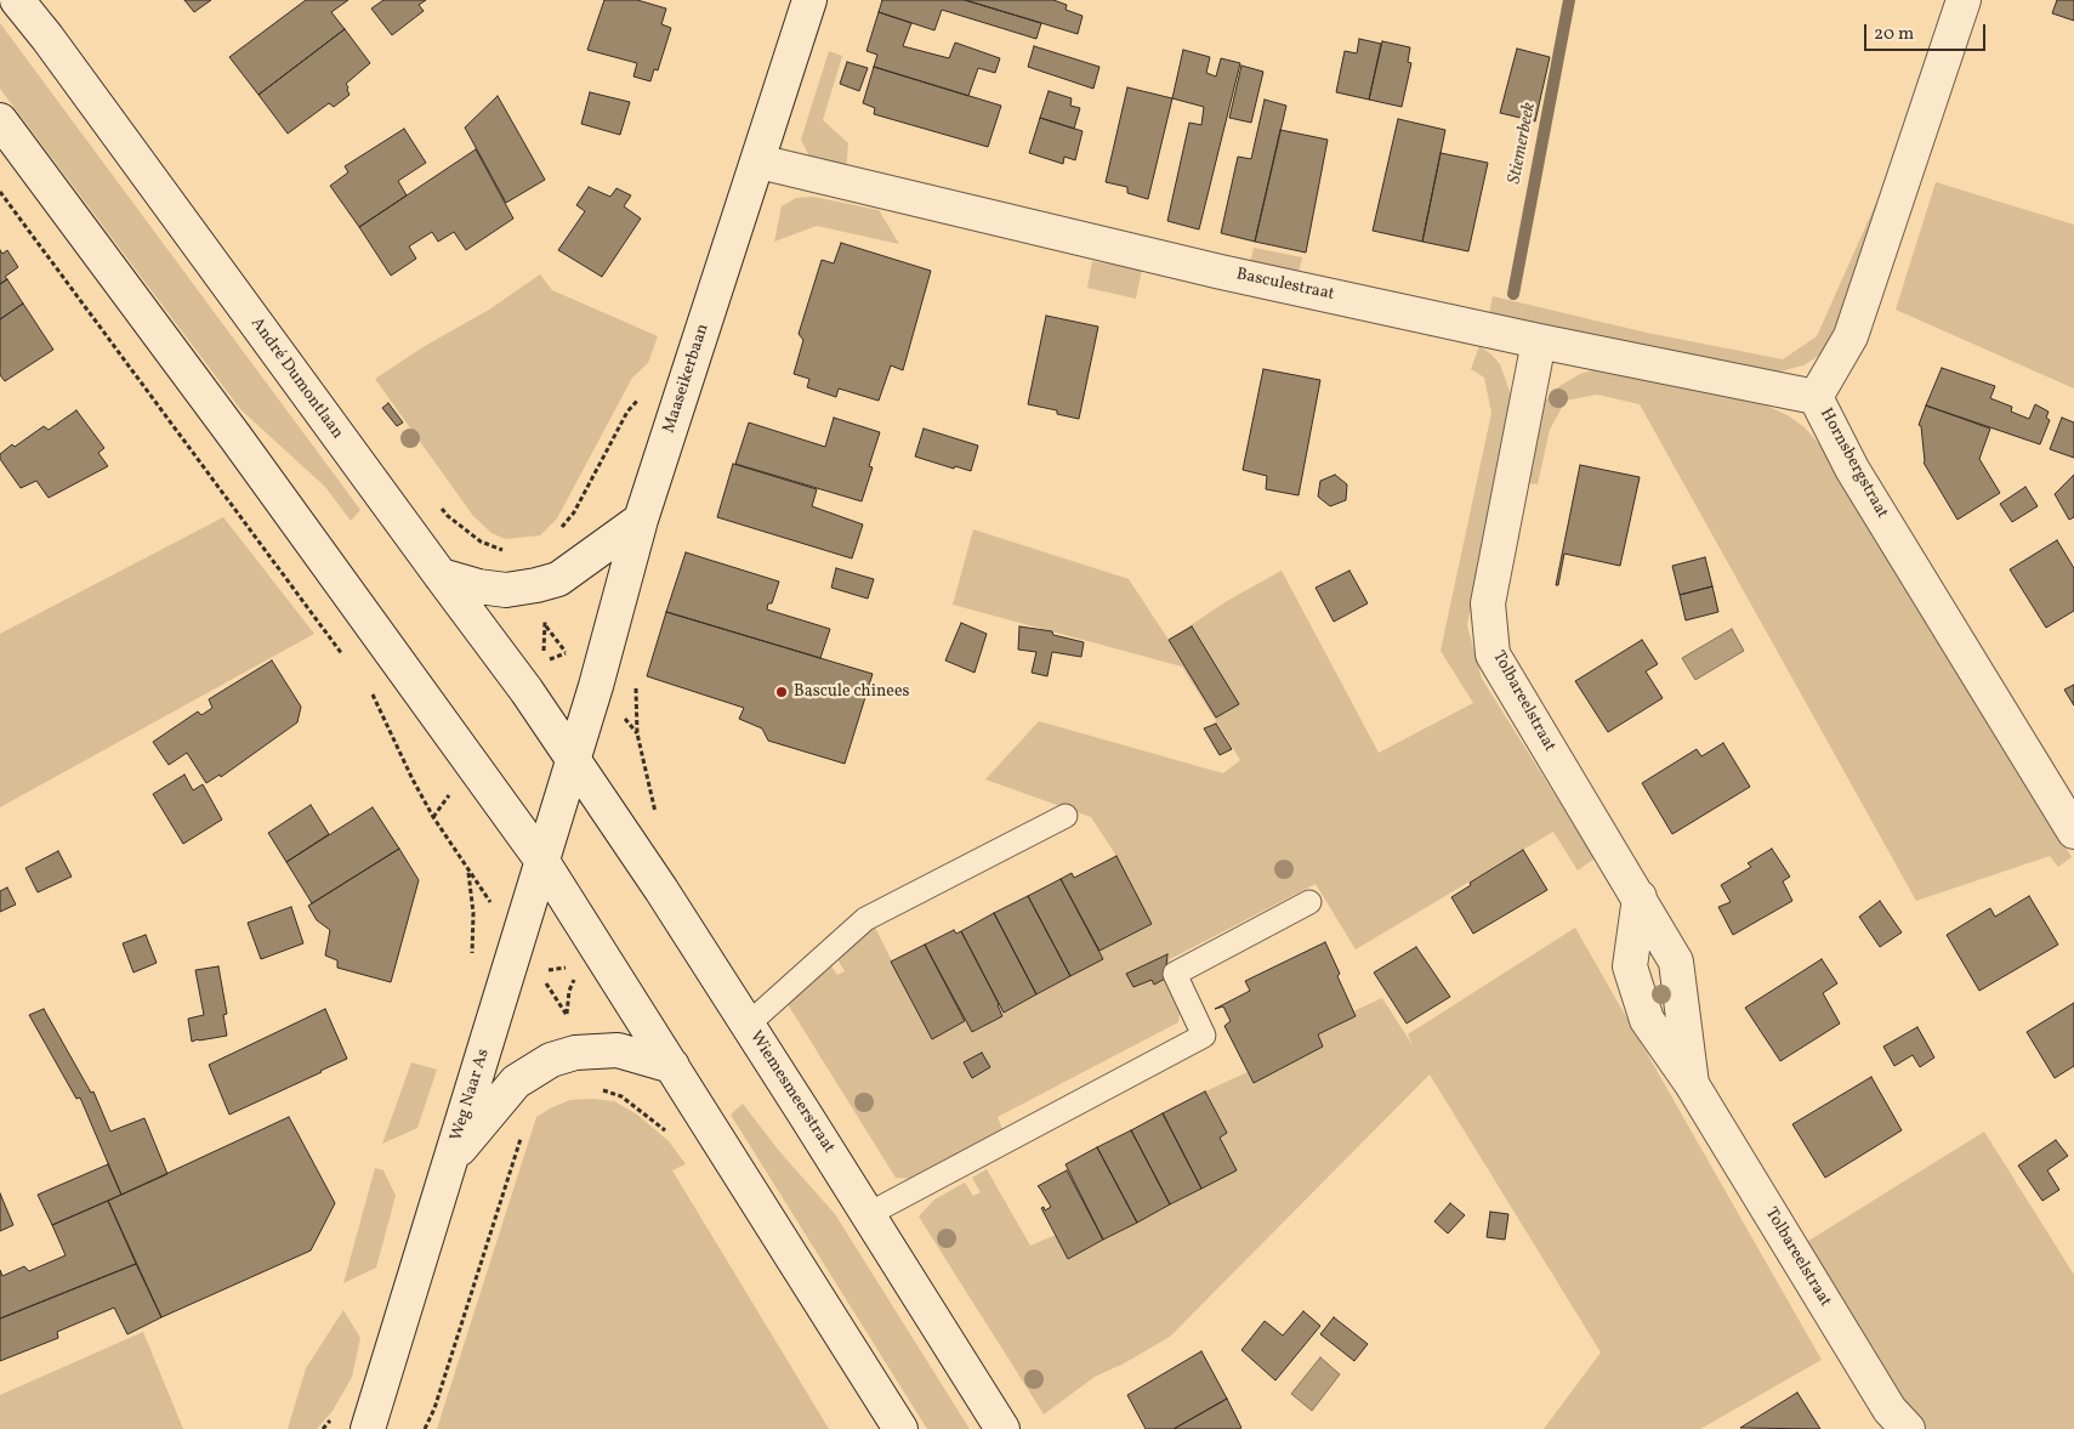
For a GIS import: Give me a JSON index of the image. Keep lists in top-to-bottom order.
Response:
{
  "streets": {
    "main road": [
      "Basculestraat",
      "André Dumontlaan",
      "Maaseikerbaan",
      "Hornsbergstraat",
      "Tolbareelstraat",
      "Wiemesmeerstraat",
      "Weg Naar As"
    ]
  },
  "crossings": [
    ["Basculestraat", "Maaseikerbaan"],
    ["Basculestraat", "Hornsbergstraat"],
    ["Basculestraat", "Tolbareelstraat"],
    ["André Dumontlaan", "Maaseikerbaan"],
    ["André Dumontlaan", "Wiemesmeerstraat"],
    ["André Dumontlaan", "Weg Naar As"],
    ["Maaseikerbaan", "Wiemesmeerstraat"],
    ["Maaseikerbaan", "Weg Naar As"],
    ["Wiemesmeerstraat", "Weg Naar As"]
  ],
  "water": ["Stiemerbeek"],
  "places": ["Bascule chinees"],
  "scale_bar": "20 m"
}
